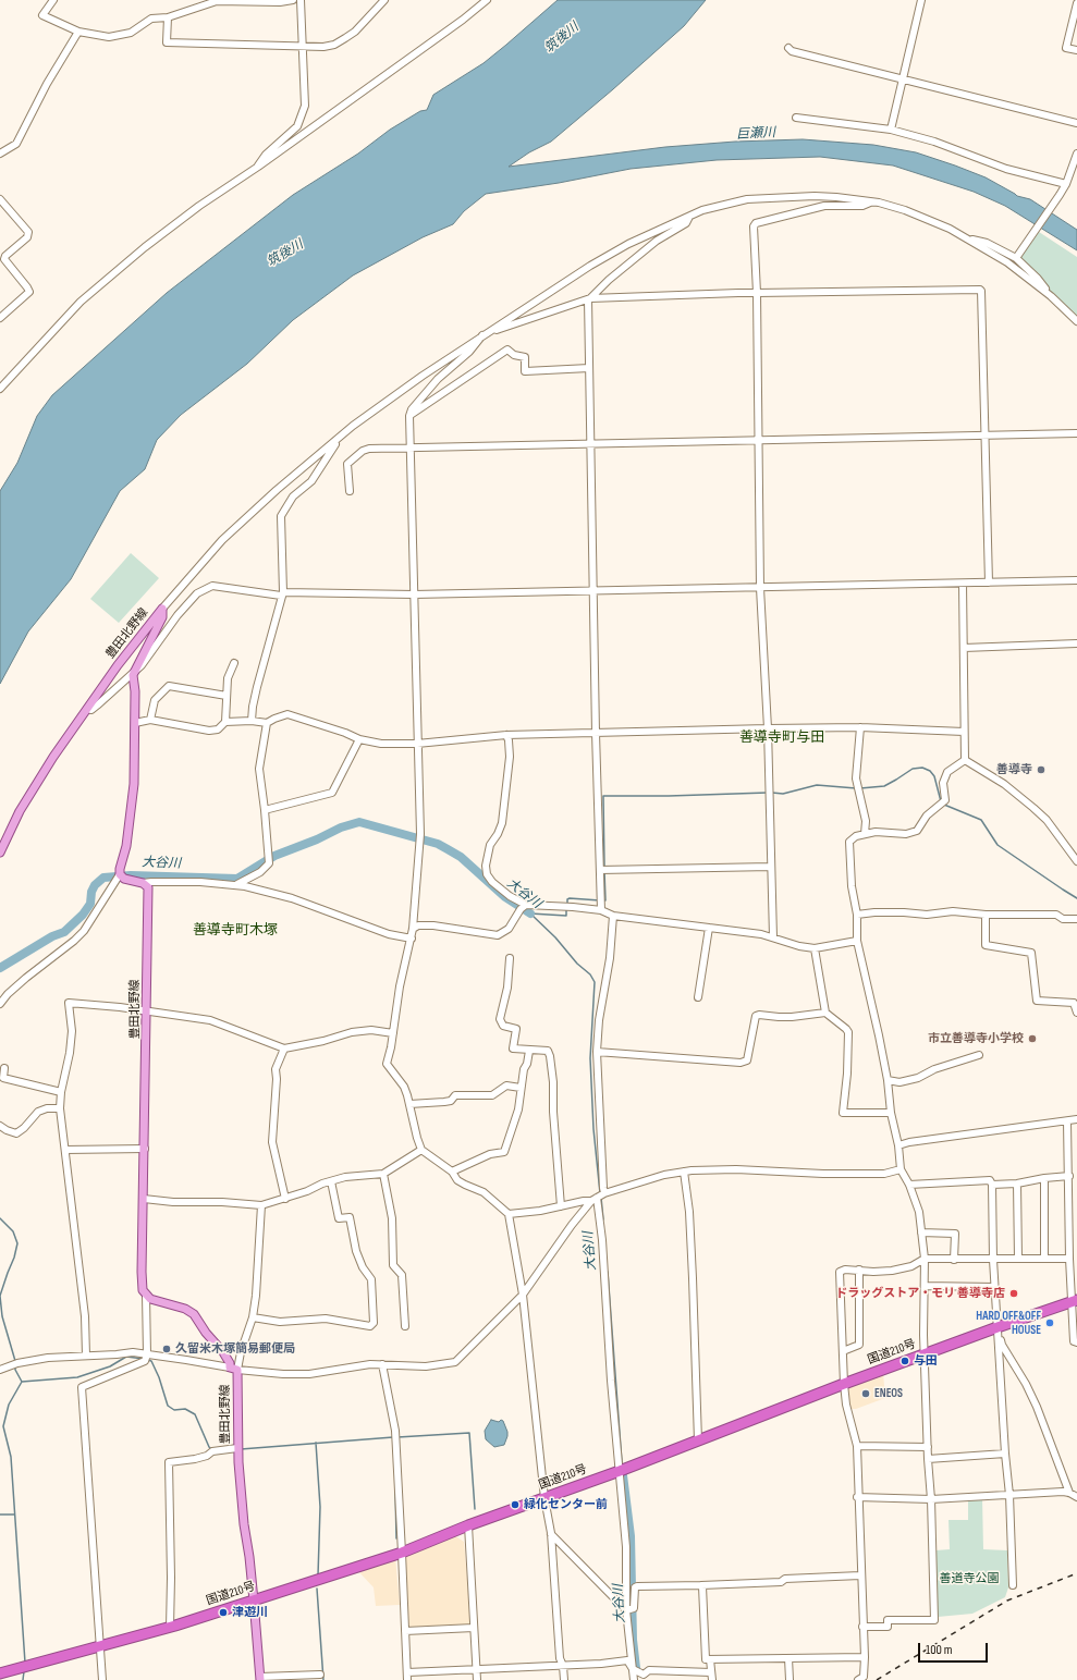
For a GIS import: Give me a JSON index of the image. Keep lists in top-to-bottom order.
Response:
{
  "streets": {
    "highway": ["国道210号"],
    "main road": ["豊田北野線"]
  },
  "crossings": [
    ["豊田北野線", "国道210号"]
  ],
  "districts": ["善導寺町与田", "善導寺町木塚"],
  "water": ["筑後川", "巨瀬川", "大谷川"],
  "parks": ["善道寺公園"],
  "places": [
    "善導寺",
    "市立善導寺小学校",
    "ドラッグストア・モリ 善導寺店",
    "HARD OFF&OFF HOUSE",
    "久留米木塚簡易郵便局",
    "与田",
    "ENEOS",
    "緑化センター前",
    "津遊川"
  ],
  "scale_bar": "100 m"
}
